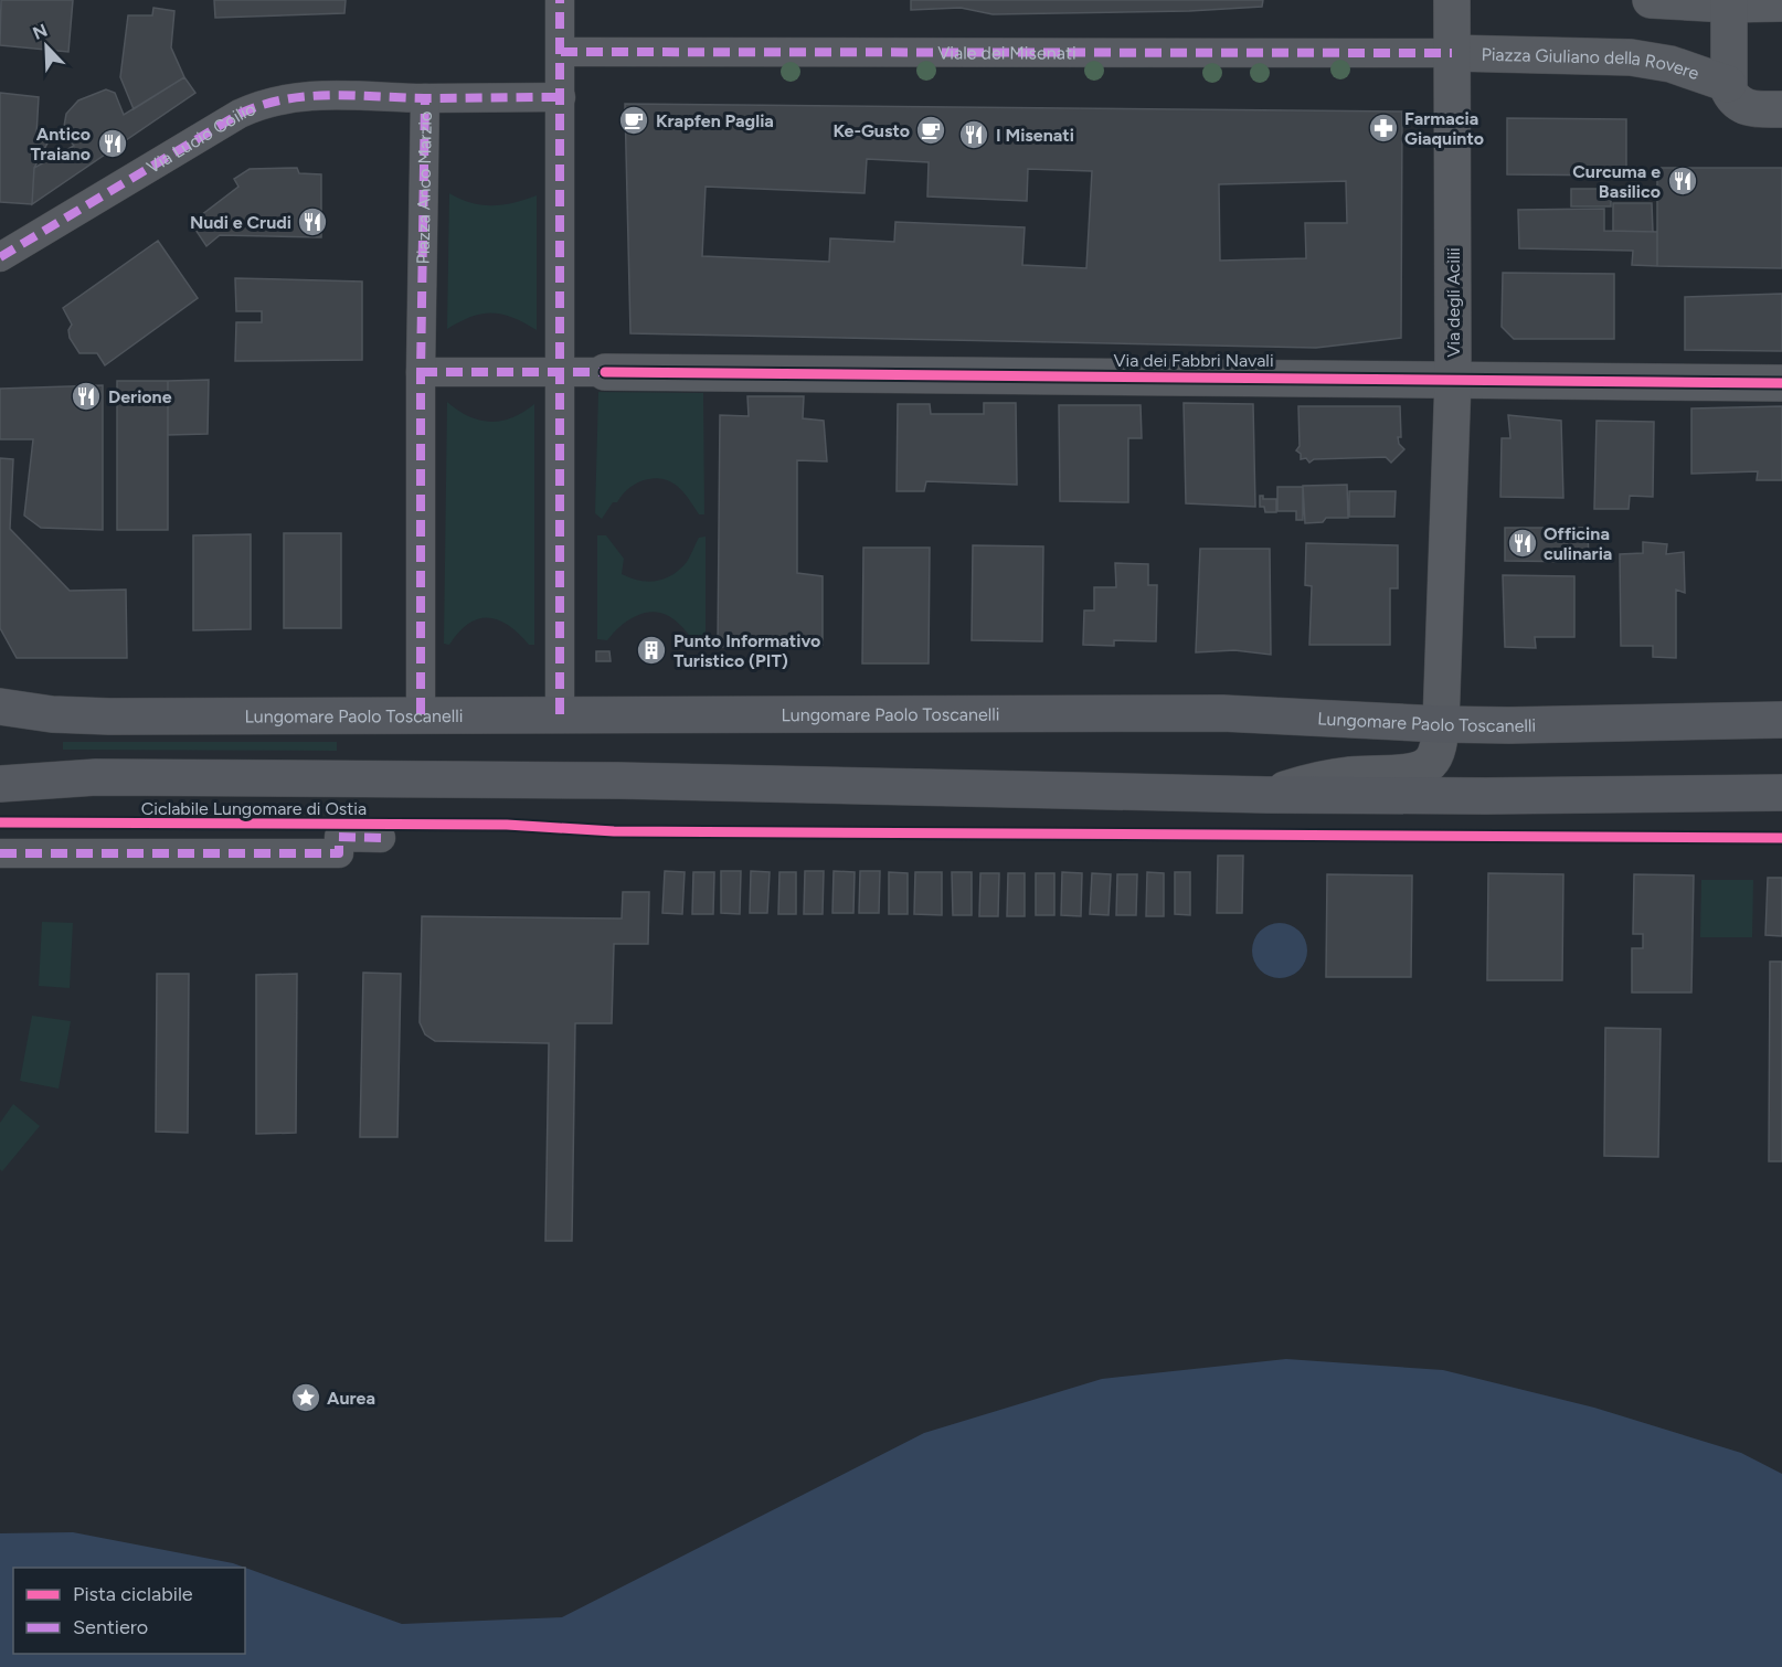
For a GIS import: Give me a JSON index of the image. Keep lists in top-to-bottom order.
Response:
{
  "streets": {
    "main road": ["Lungomare Paolo Toscanelli"],
    "street": [
      "Viale dei Misenati",
      "Piazza Giuliano della Rovere",
      "Via Lucio Coilio",
      "Piazza Anco Marzio",
      "Via degli Acilii",
      "Via dei Fabbri Navali"
    ],
    "cycle path": ["Ciclabile Lungomare di Ostia"]
  },
  "crossings": [
    ["Viale dei Misenati", "Piazza Giuliano della Rovere"],
    ["Viale dei Misenati", "Via degli Acilii"],
    ["Piazza Giuliano della Rovere", "Via degli Acilii"],
    ["Via Lucio Coilio", "Piazza Anco Marzio"],
    ["Piazza Anco Marzio", "Lungomare Paolo Toscanelli"],
    ["Via degli Acilii", "Via dei Fabbri Navali"],
    ["Via degli Acilii", "Lungomare Paolo Toscanelli"]
  ],
  "places": {
    "cafe": ["Krapfen Paglia", "Ke-Gusto"],
    "pharmacy": ["Farmacia Giaquinto"],
    "restaurant": [
      "I Misenati",
      "Antico Traiano",
      "Curcuma e Basilico",
      "Nudi e Crudi",
      "Derione",
      "Officina culinaria"
    ],
    "building": ["Punto Informativo Turistico (PIT)"],
    "place": ["Aurea"]
  },
  "legend": ["Pista ciclabile", "Sentiero"],
  "north": "top left"
}
